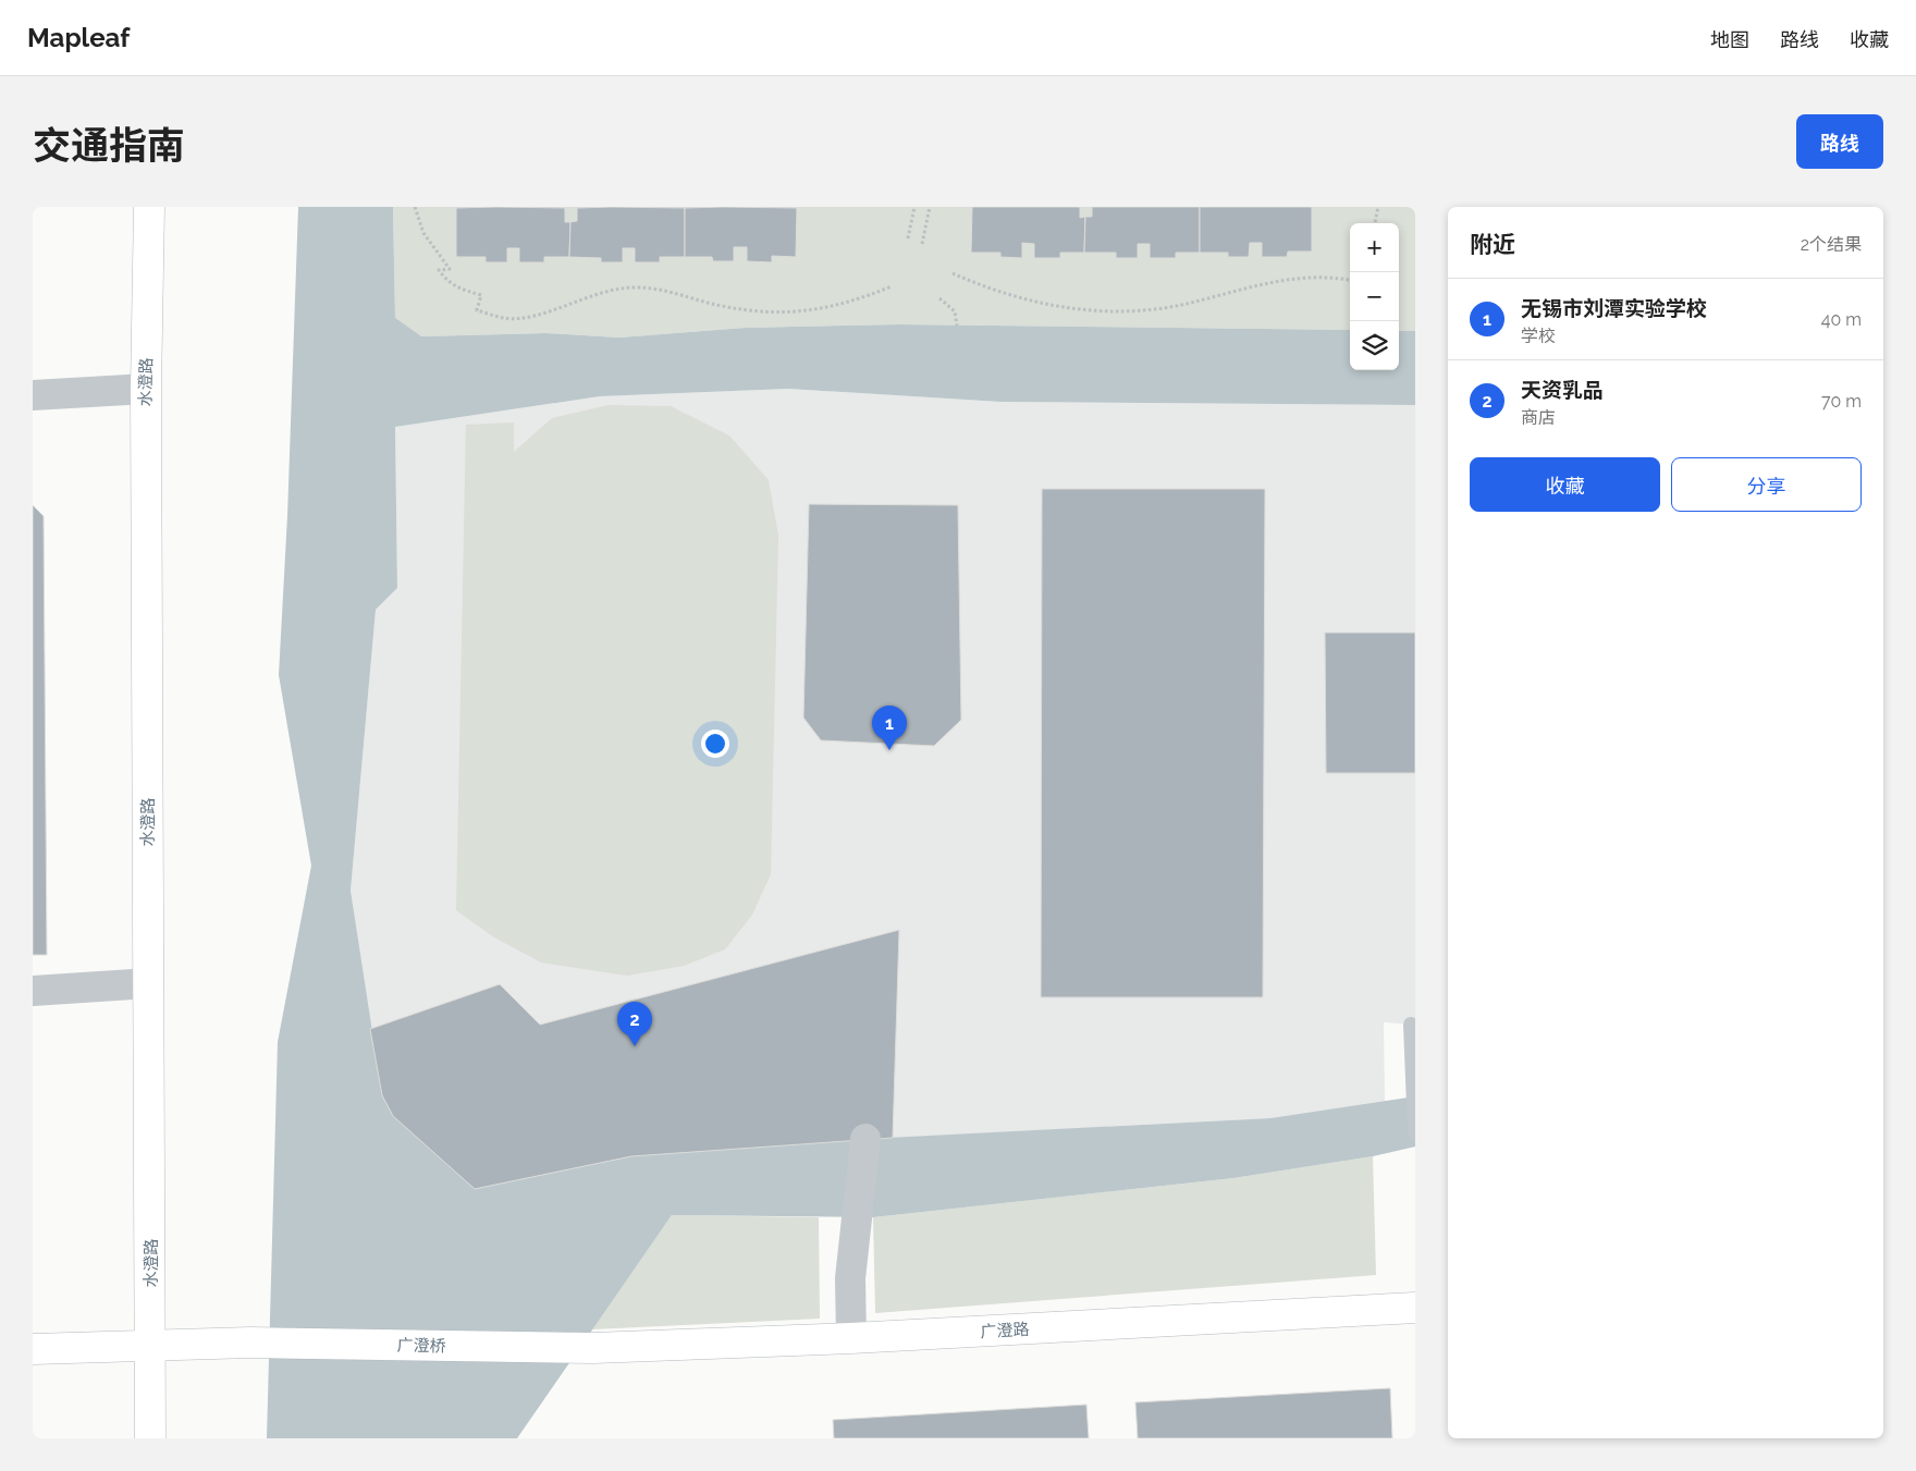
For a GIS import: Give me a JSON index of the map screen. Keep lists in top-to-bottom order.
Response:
{
  "streets": {
    "street": ["水澄路", "广澄路", "广澄桥"]
  },
  "crossings": [
    ["水澄路", "广澄桥"],
    ["广澄路", "广澄桥"]
  ],
  "page": {
    "header": "Mapleaf",
    "nav": ["地图", "路线", "收藏"],
    "title": "交通指南",
    "buttons": [
      "路线",
      ["收藏", "分享"]
    ],
    "heading": ["附近", "2个结果"],
    "map_buttons": ["+", "−"],
    "list": [
      {
        "mark": "1",
        "name": "无锡市刘潭实验学校",
        "note": "学校",
        "value": "40 m"
      },
      {
        "mark": "2",
        "name": "天资乳品",
        "note": "商店",
        "value": "70 m"
      }
    ],
    "pins": ["1", "2"]
  }
}
